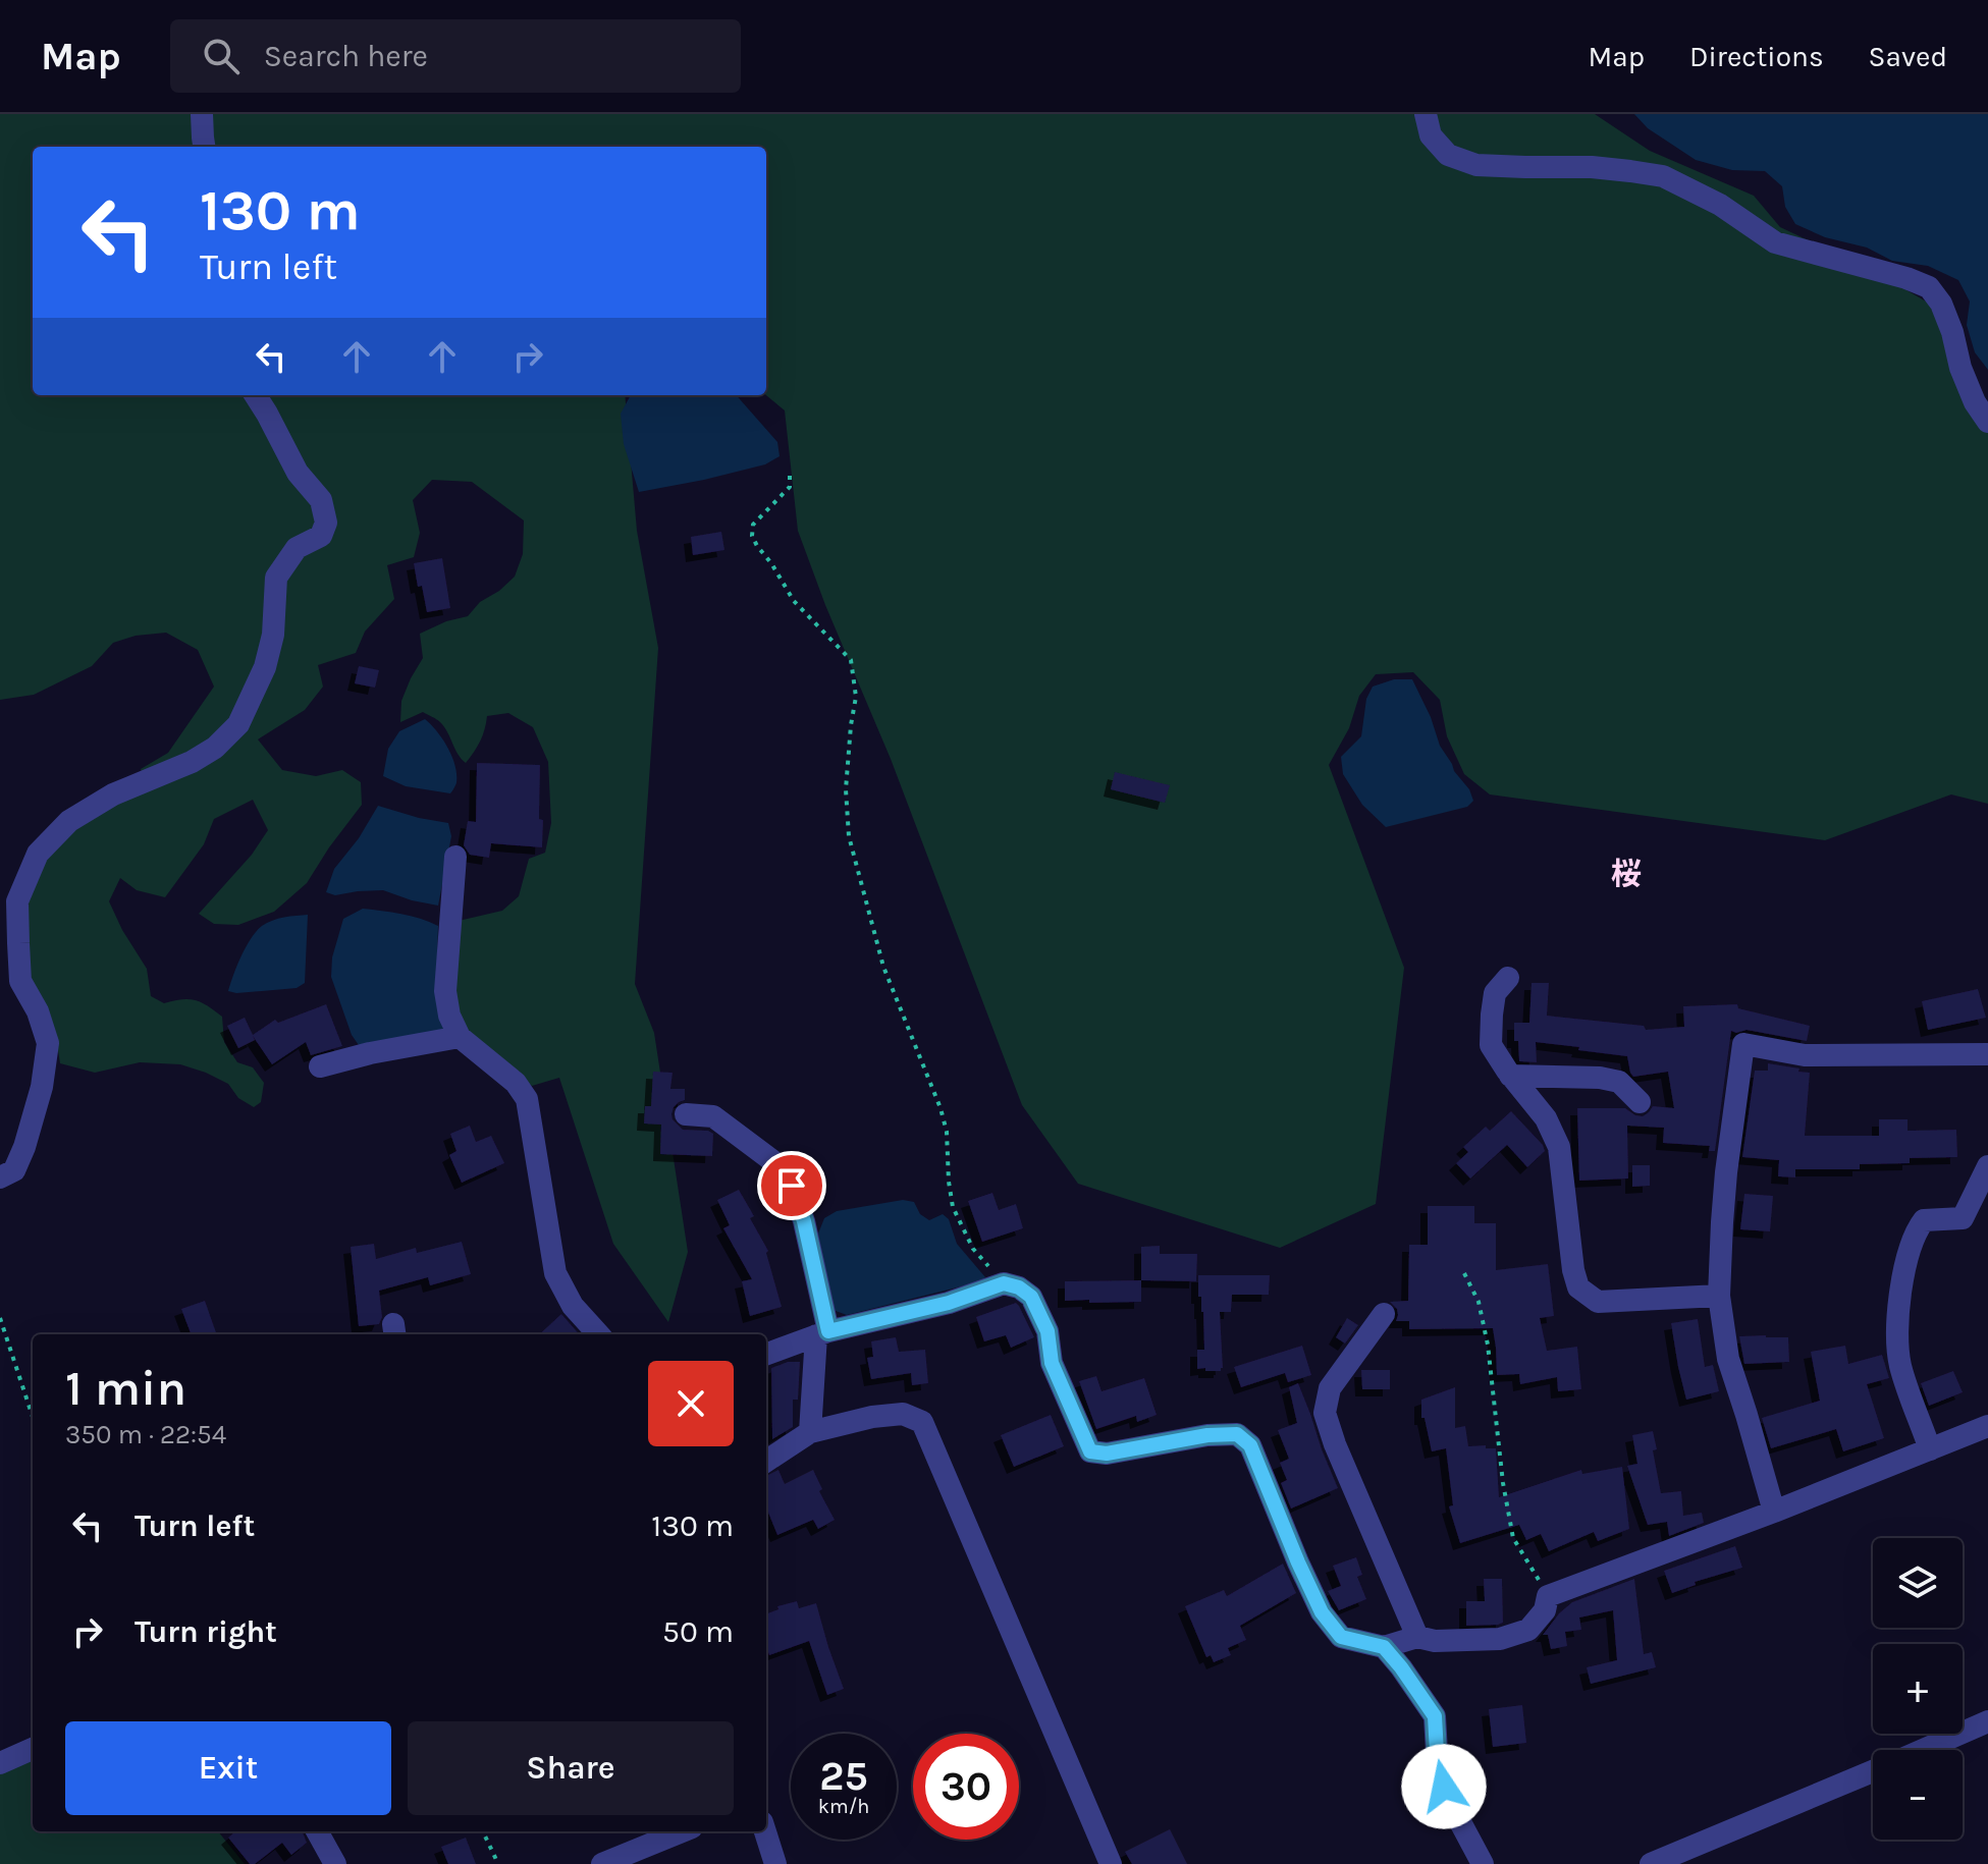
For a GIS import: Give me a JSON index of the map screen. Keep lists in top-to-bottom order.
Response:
{
  "districts": ["桜"],
  "page": {
    "header": "Map",
    "search": "Search here",
    "nav": ["Map", "Directions", "Saved"],
    "turn": ["130 m", "Turn left"],
    "heading": ["1 min", "350 m · 22:54"],
    "list": [
      {
        "name": "Turn left",
        "value": "130 m"
      },
      {
        "name": "Turn right",
        "value": "50 m"
      }
    ],
    "map_buttons": ["+", "−"],
    "buttons": ["Exit", "Share"],
    "speed": "25 km/h",
    "limit": "30"
  }
}
